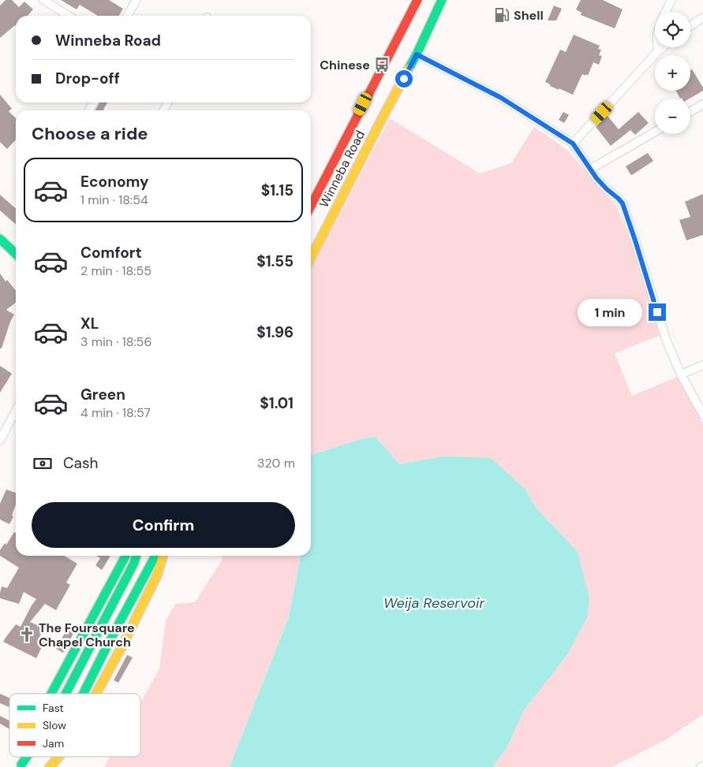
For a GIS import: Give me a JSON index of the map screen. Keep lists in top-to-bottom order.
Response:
{
  "streets": {
    "main road": ["Winneba Road"]
  },
  "water": ["Weija Reservoir"],
  "places": {
    "fuel station": ["Shell"],
    "bus stop": ["Chinese"],
    "church": ["The Foursquare Chapel Church"]
  },
  "legend": ["Fast", "Slow", "Jam"],
  "page": {
    "map_buttons": ["+", "−"],
    "banner": ["Winneba Road", "Drop-off"],
    "heading": "Choose a ride",
    "list": [
      {
        "name": "Economy",
        "note": "1 min · 18:54",
        "value": "$1.15"
      },
      {
        "name": "Comfort",
        "note": "2 min · 18:55",
        "value": "$1.55"
      },
      {
        "name": "XL",
        "note": "3 min · 18:56",
        "value": "$1.96"
      },
      {
        "name": "Green",
        "note": "4 min · 18:57",
        "value": "$1.01"
      }
    ],
    "bubble": "1 min",
    "pay": ["Cash", "320 m"],
    "buttons": "Confirm"
  }
}
